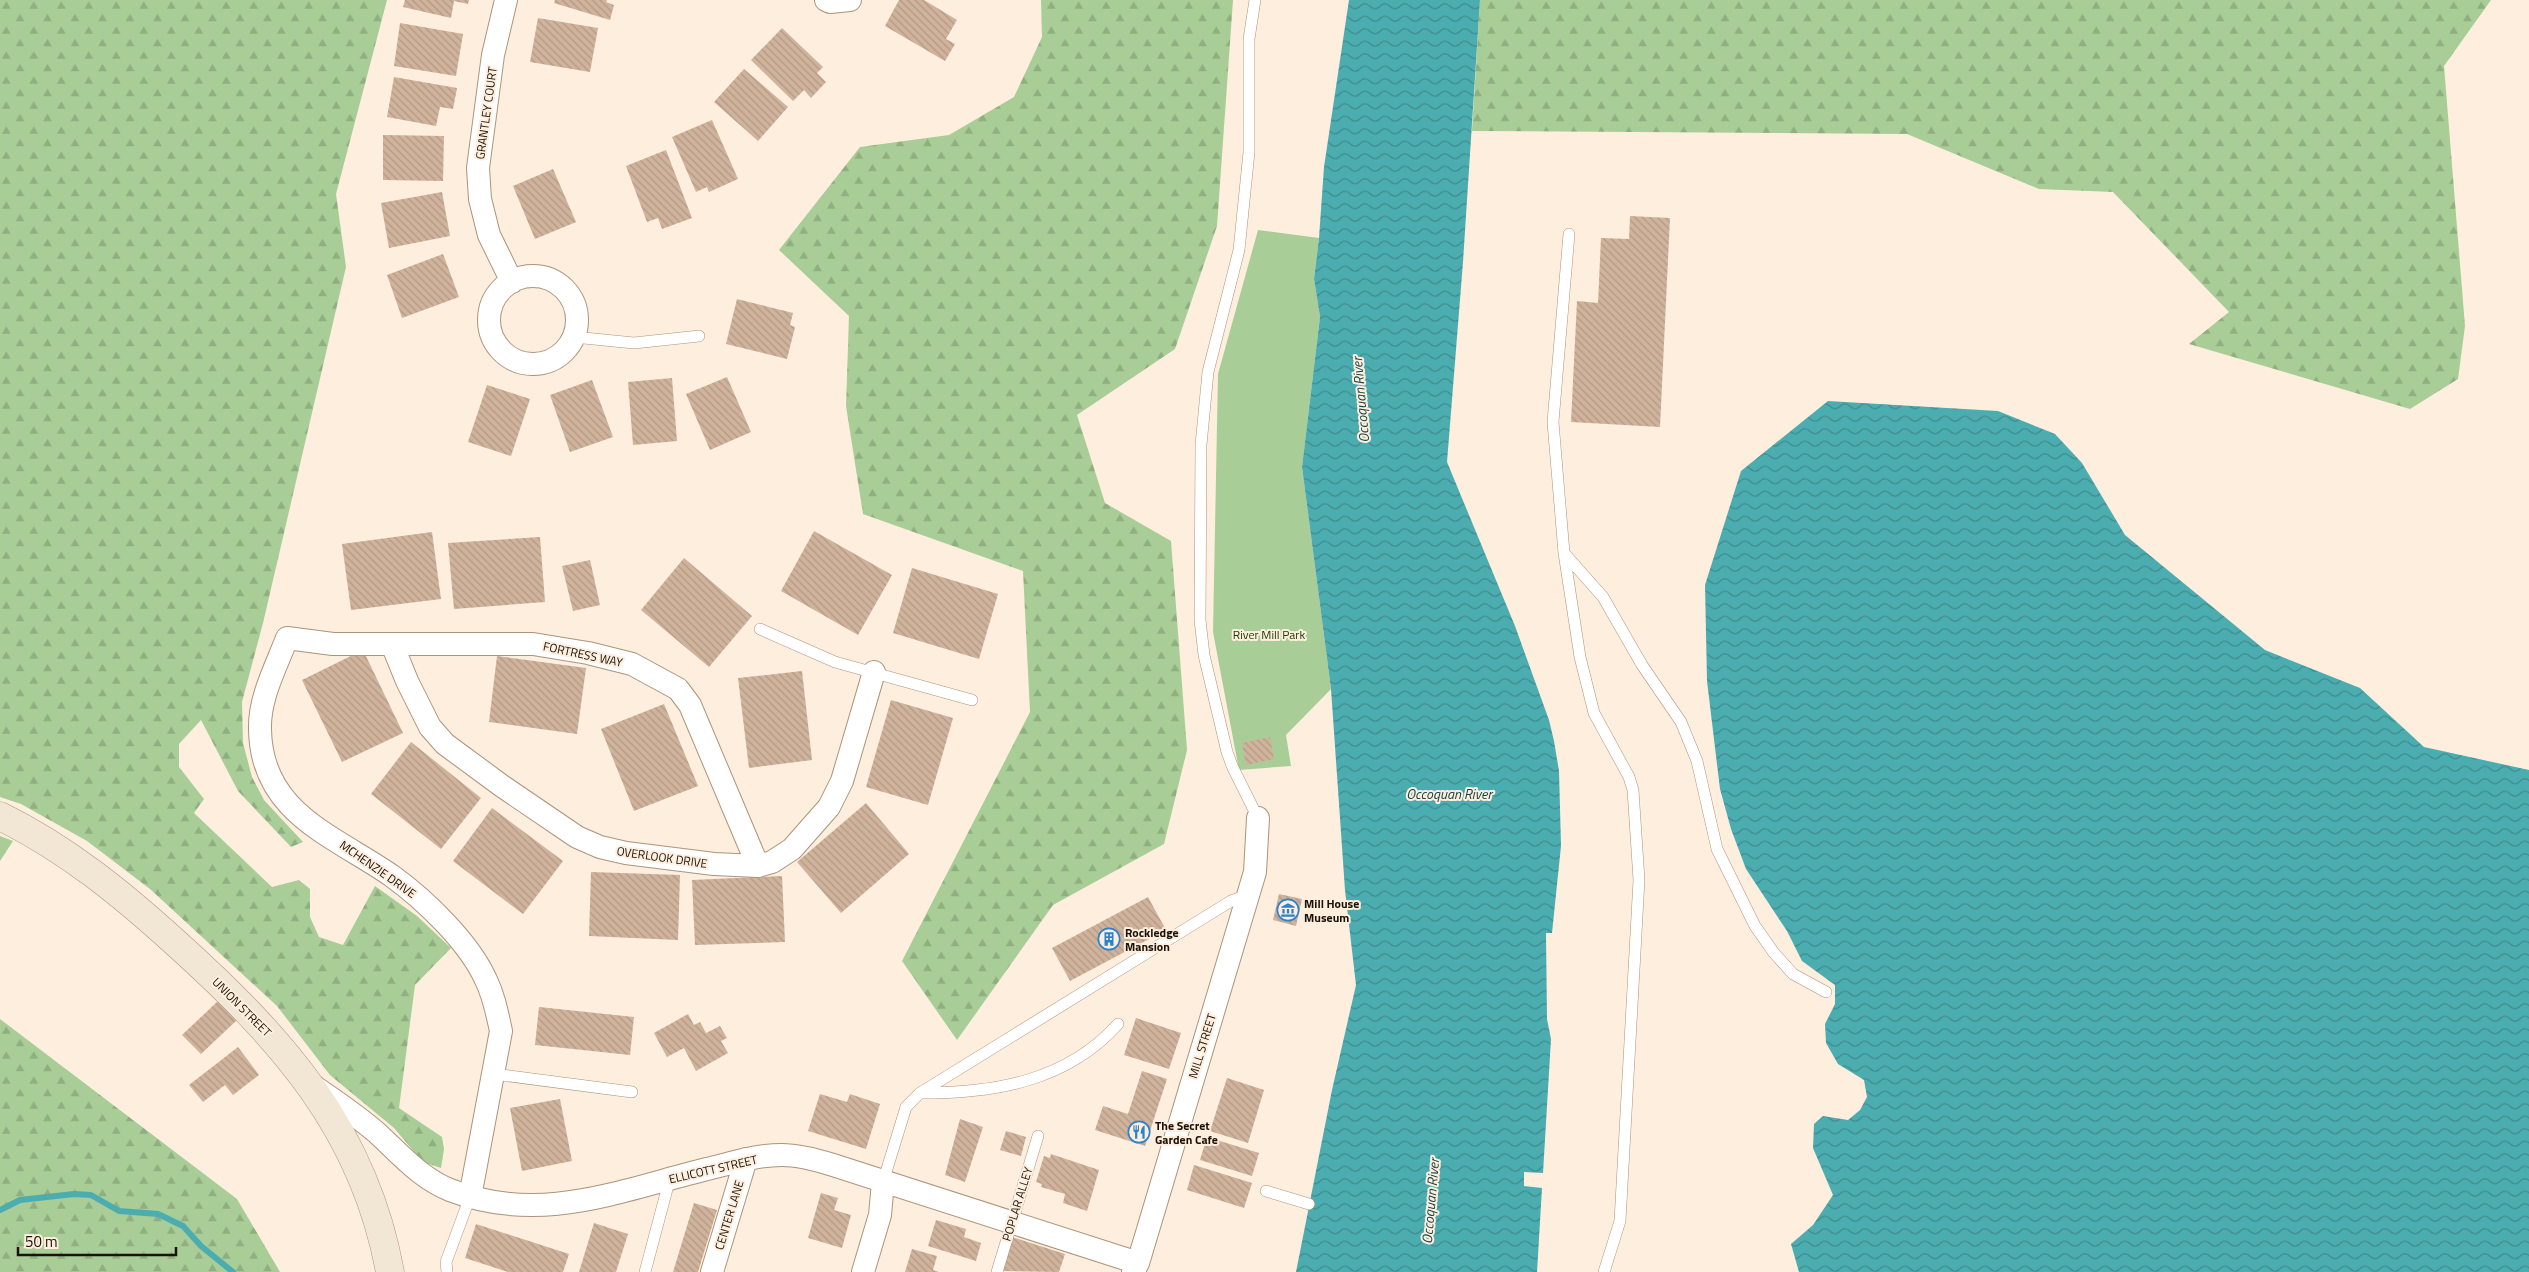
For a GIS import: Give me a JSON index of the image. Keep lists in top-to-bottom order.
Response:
{
  "streets": {
    "street": [
      "GRANTLEY COURT",
      "FORTRESS WAY",
      "OVERLOOK DRIVE",
      "MCHENZIE DRIVE",
      "UNION STREET",
      "MILL STREET",
      "ELLICOTT STREET",
      "CENTER LANE"
    ],
    "lane": ["POPLAR ALLEY"]
  },
  "crossings": [
    ["FORTRESS WAY", "OVERLOOK DRIVE"],
    ["FORTRESS WAY", "MCHENZIE DRIVE"],
    ["MCHENZIE DRIVE", "ELLICOTT STREET"],
    ["UNION STREET", "ELLICOTT STREET"],
    ["MILL STREET", "ELLICOTT STREET"],
    ["ELLICOTT STREET", "POPLAR ALLEY"],
    ["ELLICOTT STREET", "CENTER LANE"]
  ],
  "water": ["Occoquan River"],
  "parks": ["River Mill Park"],
  "places": {
    "museum": ["Mill House Museum"],
    "building": ["Rockledge Mansion"],
    "restaurant": ["The Secret Garden Cafe"]
  },
  "scale_bar": "50 m"
}
